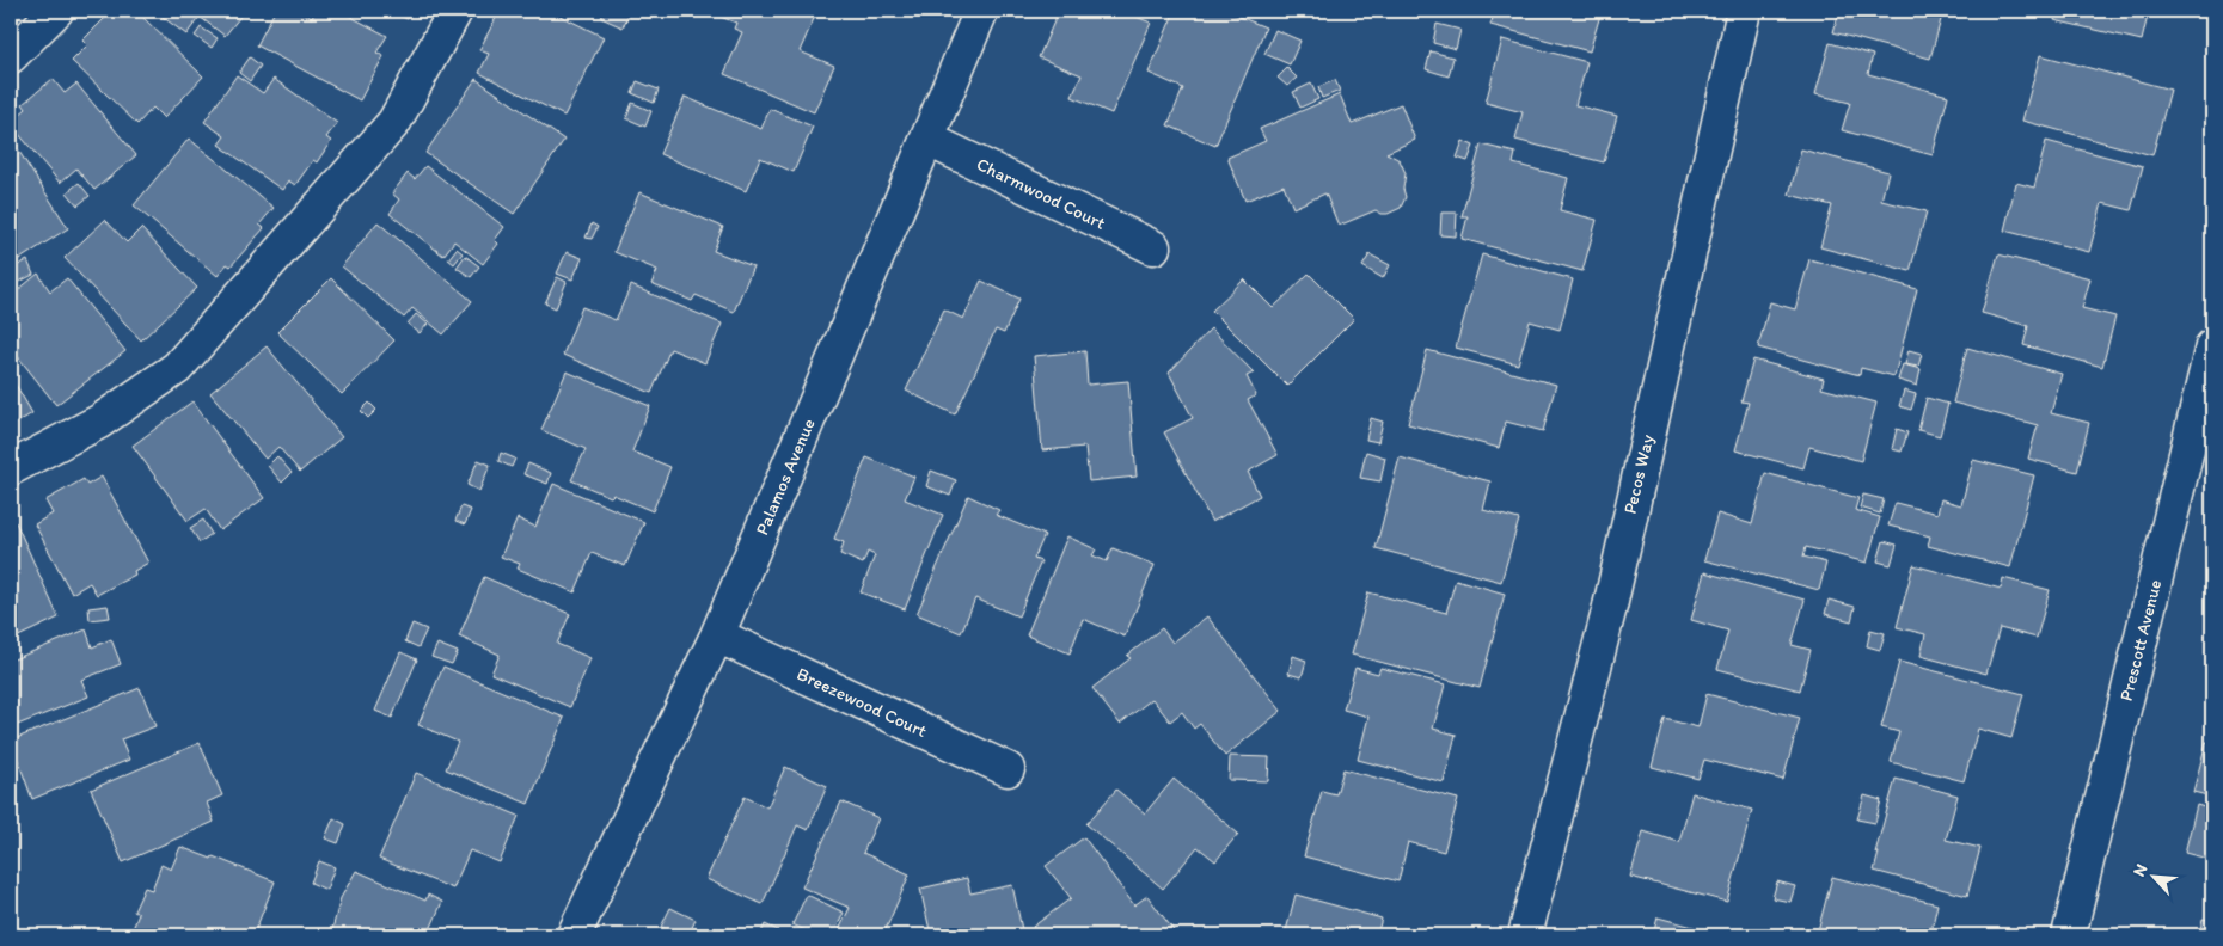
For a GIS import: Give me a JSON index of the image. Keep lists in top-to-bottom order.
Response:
{
  "streets": {
    "street": [
      "Charmwood Court",
      "Pecos Way",
      "Palamos Avenue",
      "Prescott Avenue",
      "Breezewood Court"
    ]
  },
  "crossings": [
    ["Charmwood Court", "Palamos Avenue"],
    ["Palamos Avenue", "Breezewood Court"]
  ],
  "north": "top left"
}
